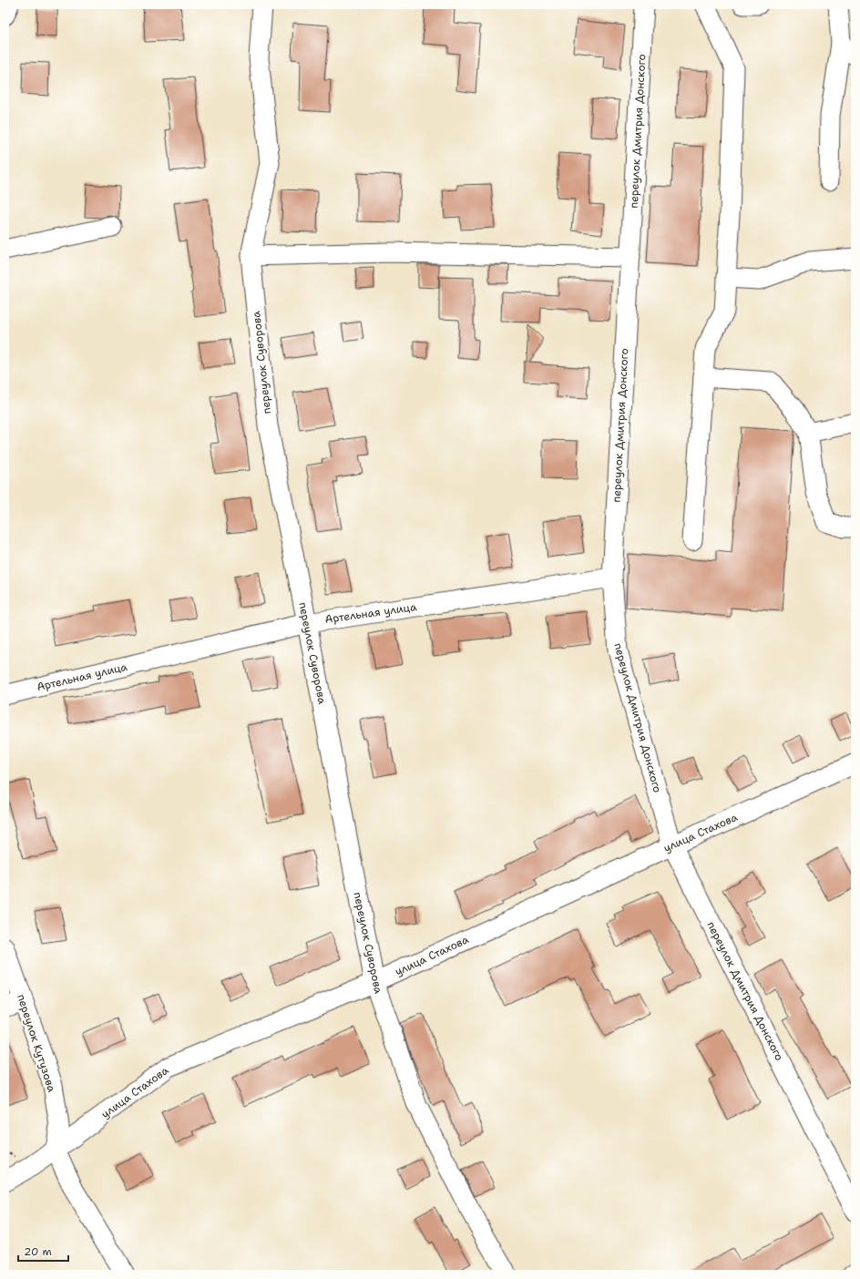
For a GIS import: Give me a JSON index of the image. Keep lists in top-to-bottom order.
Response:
{
  "streets": {
    "street": [
      "переулок Дмитрия Донского",
      "переулок Суворова",
      "Артельная улица",
      "улица Стахова",
      "переулок Кутузова"
    ]
  },
  "crossings": [
    ["переулок Дмитрия Донского", "Артельная улица"],
    ["переулок Дмитрия Донского", "улица Стахова"],
    ["переулок Суворова", "Артельная улица"],
    ["переулок Суворова", "улица Стахова"],
    ["улица Стахова", "переулок Кутузова"]
  ],
  "scale_bar": "20 m"
}
